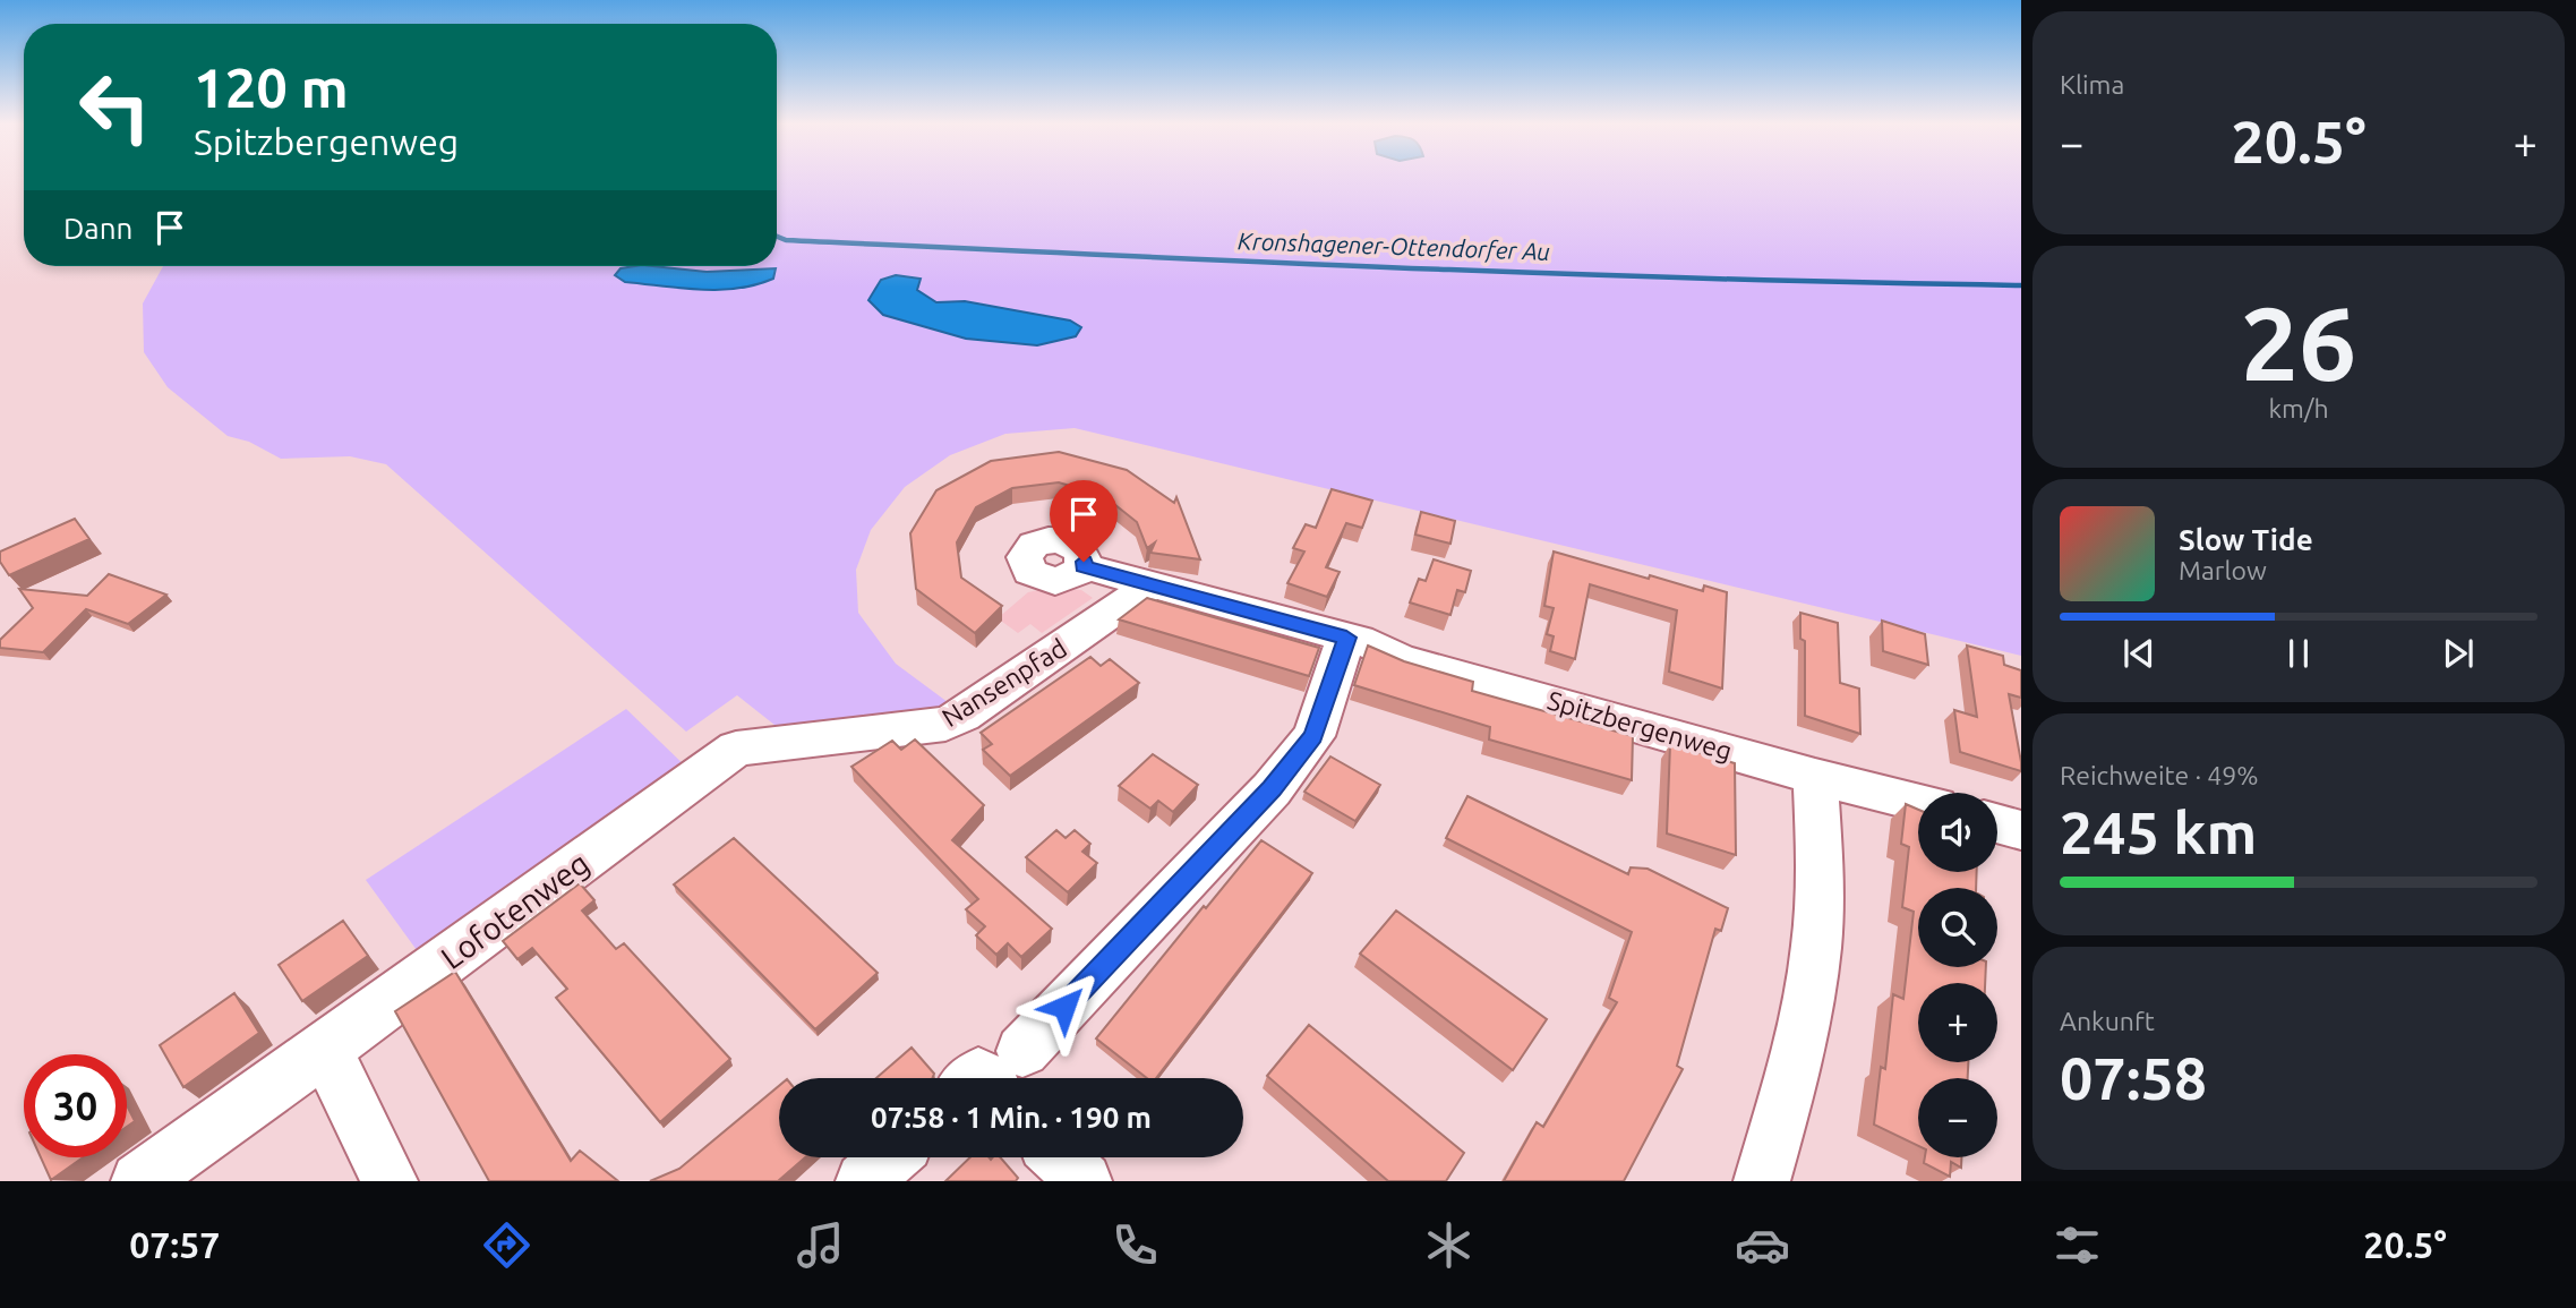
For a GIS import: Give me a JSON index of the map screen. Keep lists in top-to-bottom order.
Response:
{
  "streets": {
    "street": ["Nansenpfad", "Spitzbergenweg", "Lofotenweg"]
  },
  "crossings": [
    ["Nansenpfad", "Spitzbergenweg"],
    ["Nansenpfad", "Lofotenweg"]
  ],
  "water": ["Kronshagener-Ottendorfer Au"],
  "page": {
    "tile": [
      "Klima",
      ["26", "km/h"],
      ["Reichweite · 49%", "245 km"],
      ["Ankunft", "07:58"]
    ],
    "turn": ["120 m", "Spitzbergenweg"],
    "heat": ["−", "20.5°", "+"],
    "then": "Dann",
    "song": ["Slow Tide", "Marlow"],
    "map_buttons": ["+", "−"],
    "limit": "30",
    "trip": "07:58 · 1 Min. · 190 m",
    "tabs": ["07:57", "20.5°"]
  }
}
